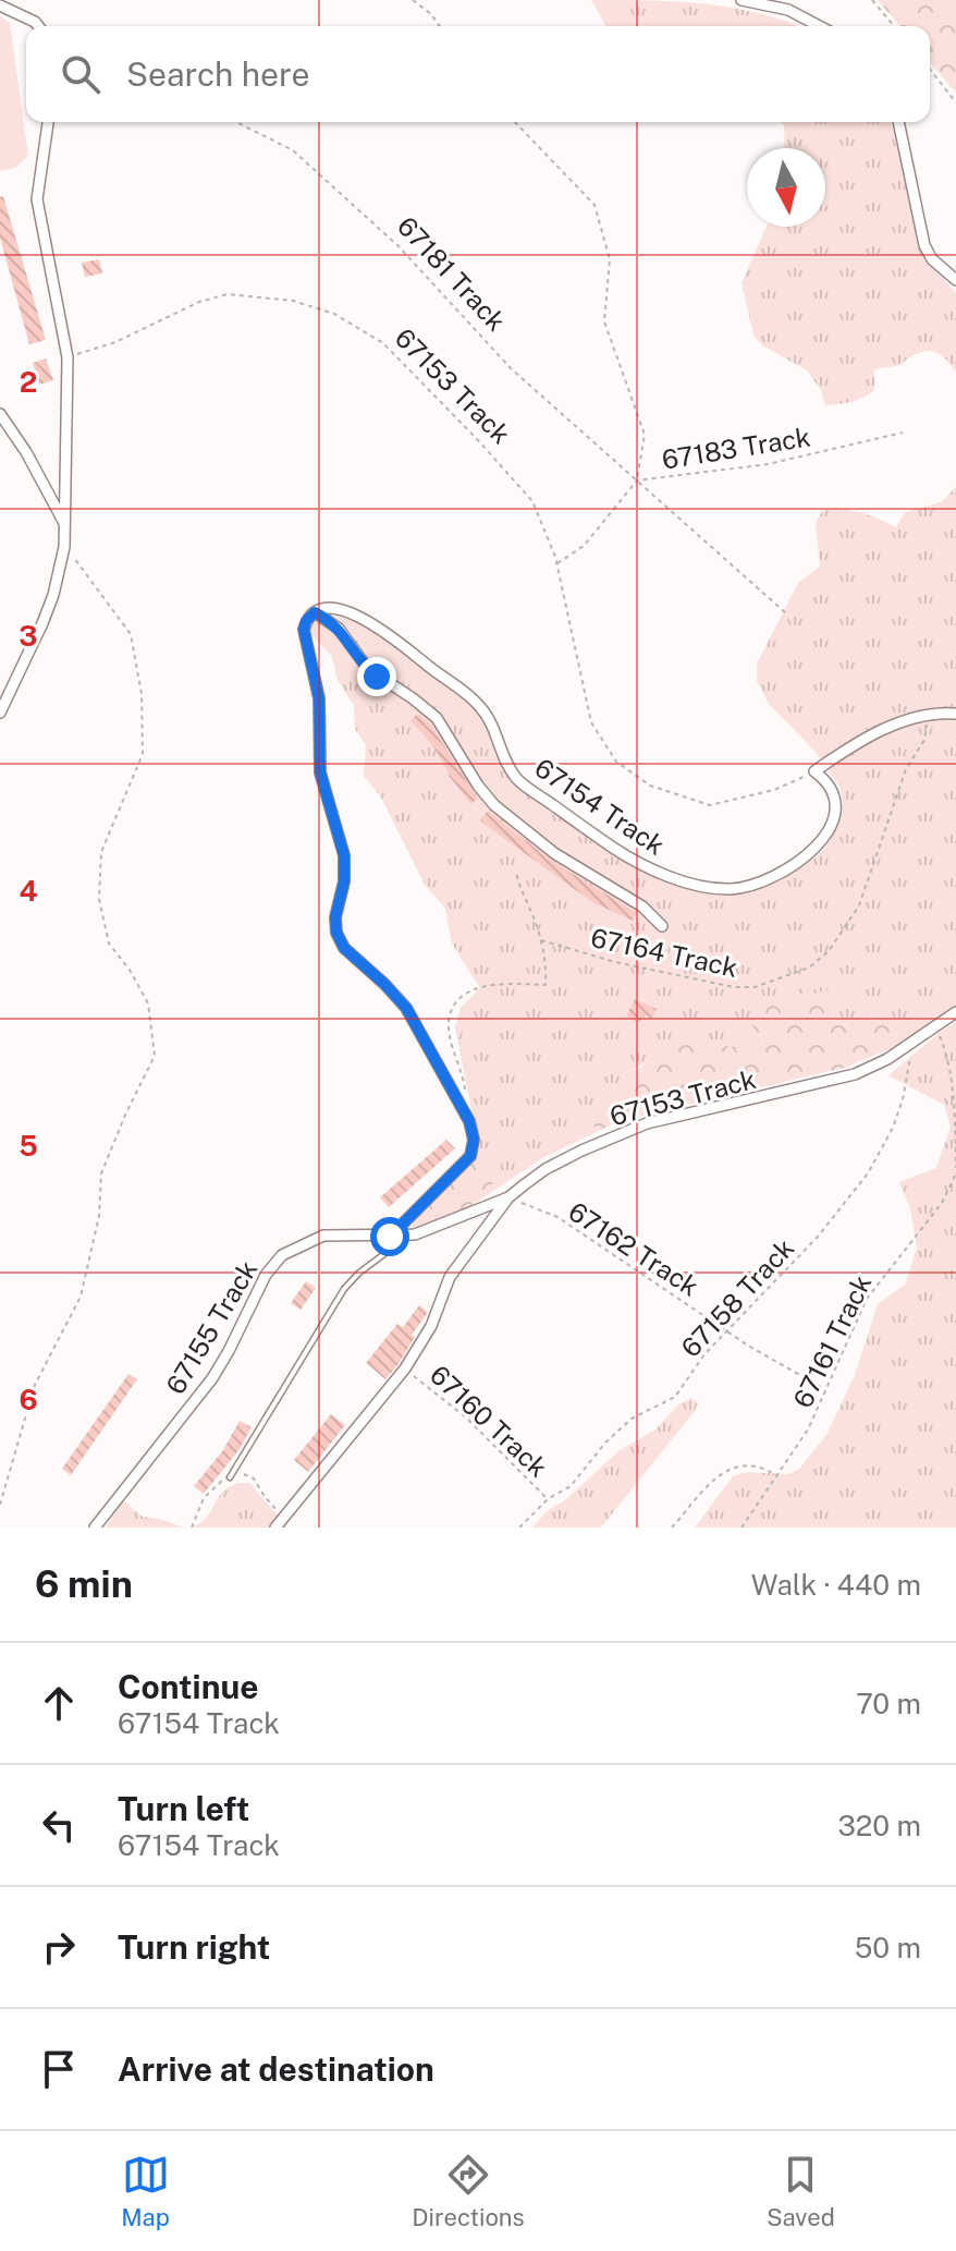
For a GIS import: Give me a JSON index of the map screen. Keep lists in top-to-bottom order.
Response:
{
  "streets": {
    "street": ["67153 Track", "67154 Track", "67155 Track"],
    "path": [
      "67181 Track",
      "67183 Track",
      "67164 Track",
      "67162 Track",
      "67158 Track",
      "67161 Track",
      "67160 Track"
    ]
  },
  "crossings": [
    ["67181 Track", "67183 Track"],
    ["67153 Track", "67183 Track"],
    ["67153 Track", "67154 Track"],
    ["67153 Track", "67162 Track"],
    ["67153 Track", "67158 Track"],
    ["67153 Track", "67155 Track"],
    ["67153 Track", "67160 Track"],
    ["67162 Track", "67158 Track"],
    ["67162 Track", "67155 Track"],
    ["67162 Track", "67161 Track"],
    ["67158 Track", "67160 Track"]
  ],
  "north": "bottom",
  "page": {
    "search": "Search here",
    "heading": ["6 min", "Walk · 440 m"],
    "list": [
      ["Continue", "67154 Track", "70 m"],
      ["Turn left", "67154 Track", "320 m"],
      ["Turn right", "50 m"],
      "Arrive at destination"
    ],
    "nav": ["Map", "Directions", "Saved"]
  },
  "grid": {
    "rows": [
      "2",
      "3",
      "4",
      "5",
      "6"
    ]
  }
}
